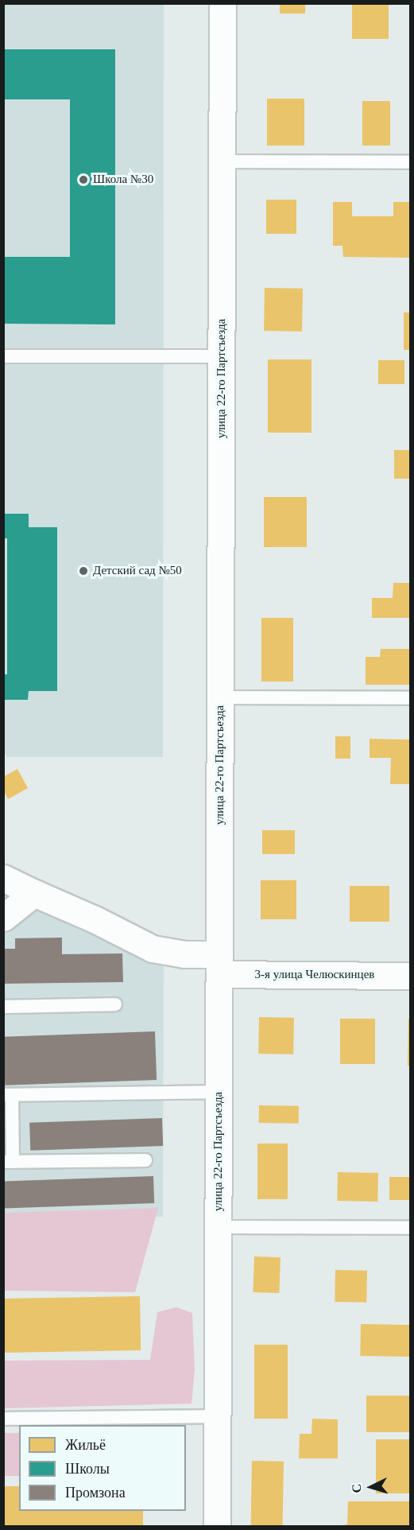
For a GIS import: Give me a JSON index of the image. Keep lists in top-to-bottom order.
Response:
{
  "streets": {
    "street": ["улица 22-го Партсъезда", "3-я улица Челюскинцев"]
  },
  "crossings": [
    ["улица 22-го Партсъезда", "3-я улица Челюскинцев"]
  ],
  "places": ["Школа №30", "Детский сад №50"],
  "legend": ["Жильё", "Школы", "Промзона"],
  "north": "left"
}
